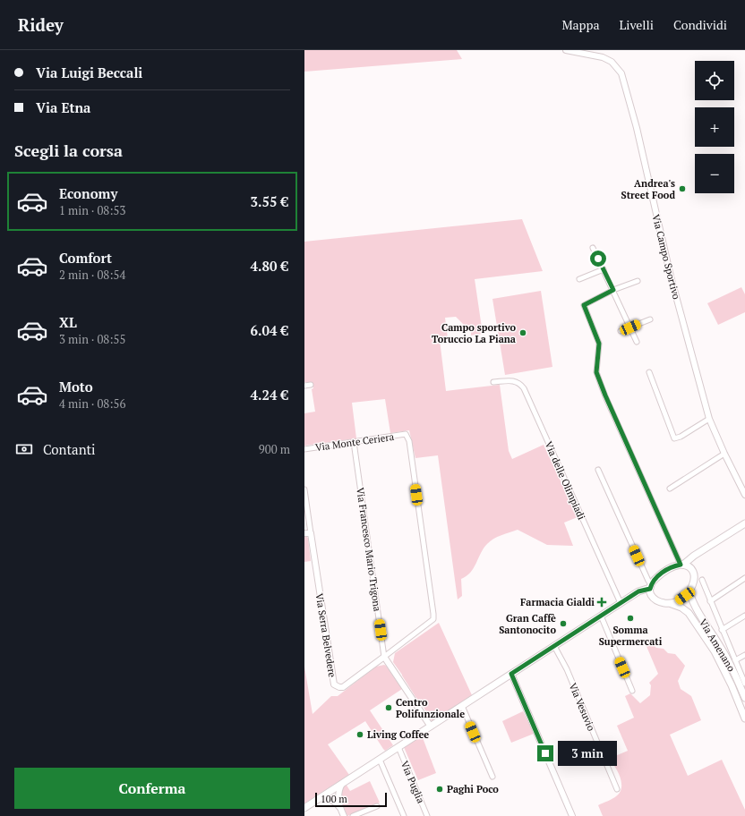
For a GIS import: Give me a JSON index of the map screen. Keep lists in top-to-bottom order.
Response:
{
  "streets": {
    "main road": ["Via Amenano"],
    "street": [
      "Via Campo Sportivo",
      "Via Monte Ceriera",
      "Via delle Olimpiadi",
      "Via Francesco Mario Trigona",
      "Via Serra Belvedere",
      "Via Vesuvio",
      "Via Puglia"
    ]
  },
  "crossings": [
    ["Via Monte Ceriera", "Via Francesco Mario Trigona"],
    ["Via Monte Ceriera", "Via Serra Belvedere"],
    ["Via Francesco Mario Trigona", "Via Serra Belvedere"]
  ],
  "places": {
    "other": [
      "Andrea's Street Food",
      "Campo sportivo Toruccio La Piana",
      "Somma Supermercati",
      "Gran Caffè Santonocito",
      "Centro Polifunzionale",
      "Living Coffee",
      "Paghi Poco"
    ],
    "health": ["Farmacia Gialdi"]
  },
  "scale_bar": "100 m",
  "page": {
    "header": "Ridey",
    "nav": ["Mappa", "Livelli", "Condividi"],
    "banner": ["Via Luigi Beccali", "Via Etna"],
    "map_buttons": ["+", "−"],
    "heading": "Scegli la corsa",
    "list": [
      {
        "name": "Economy",
        "note": "1 min · 08:53",
        "value": "3.55 €"
      },
      {
        "name": "Comfort",
        "note": "2 min · 08:54",
        "value": "4.80 €"
      },
      {
        "name": "XL",
        "note": "3 min · 08:55",
        "value": "6.04 €"
      },
      {
        "name": "Moto",
        "note": "4 min · 08:56",
        "value": "4.24 €"
      }
    ],
    "pay": ["Contanti", "900 m"],
    "bubble": "3 min",
    "buttons": "Conferma",
    "scale": "100 m"
  }
}
